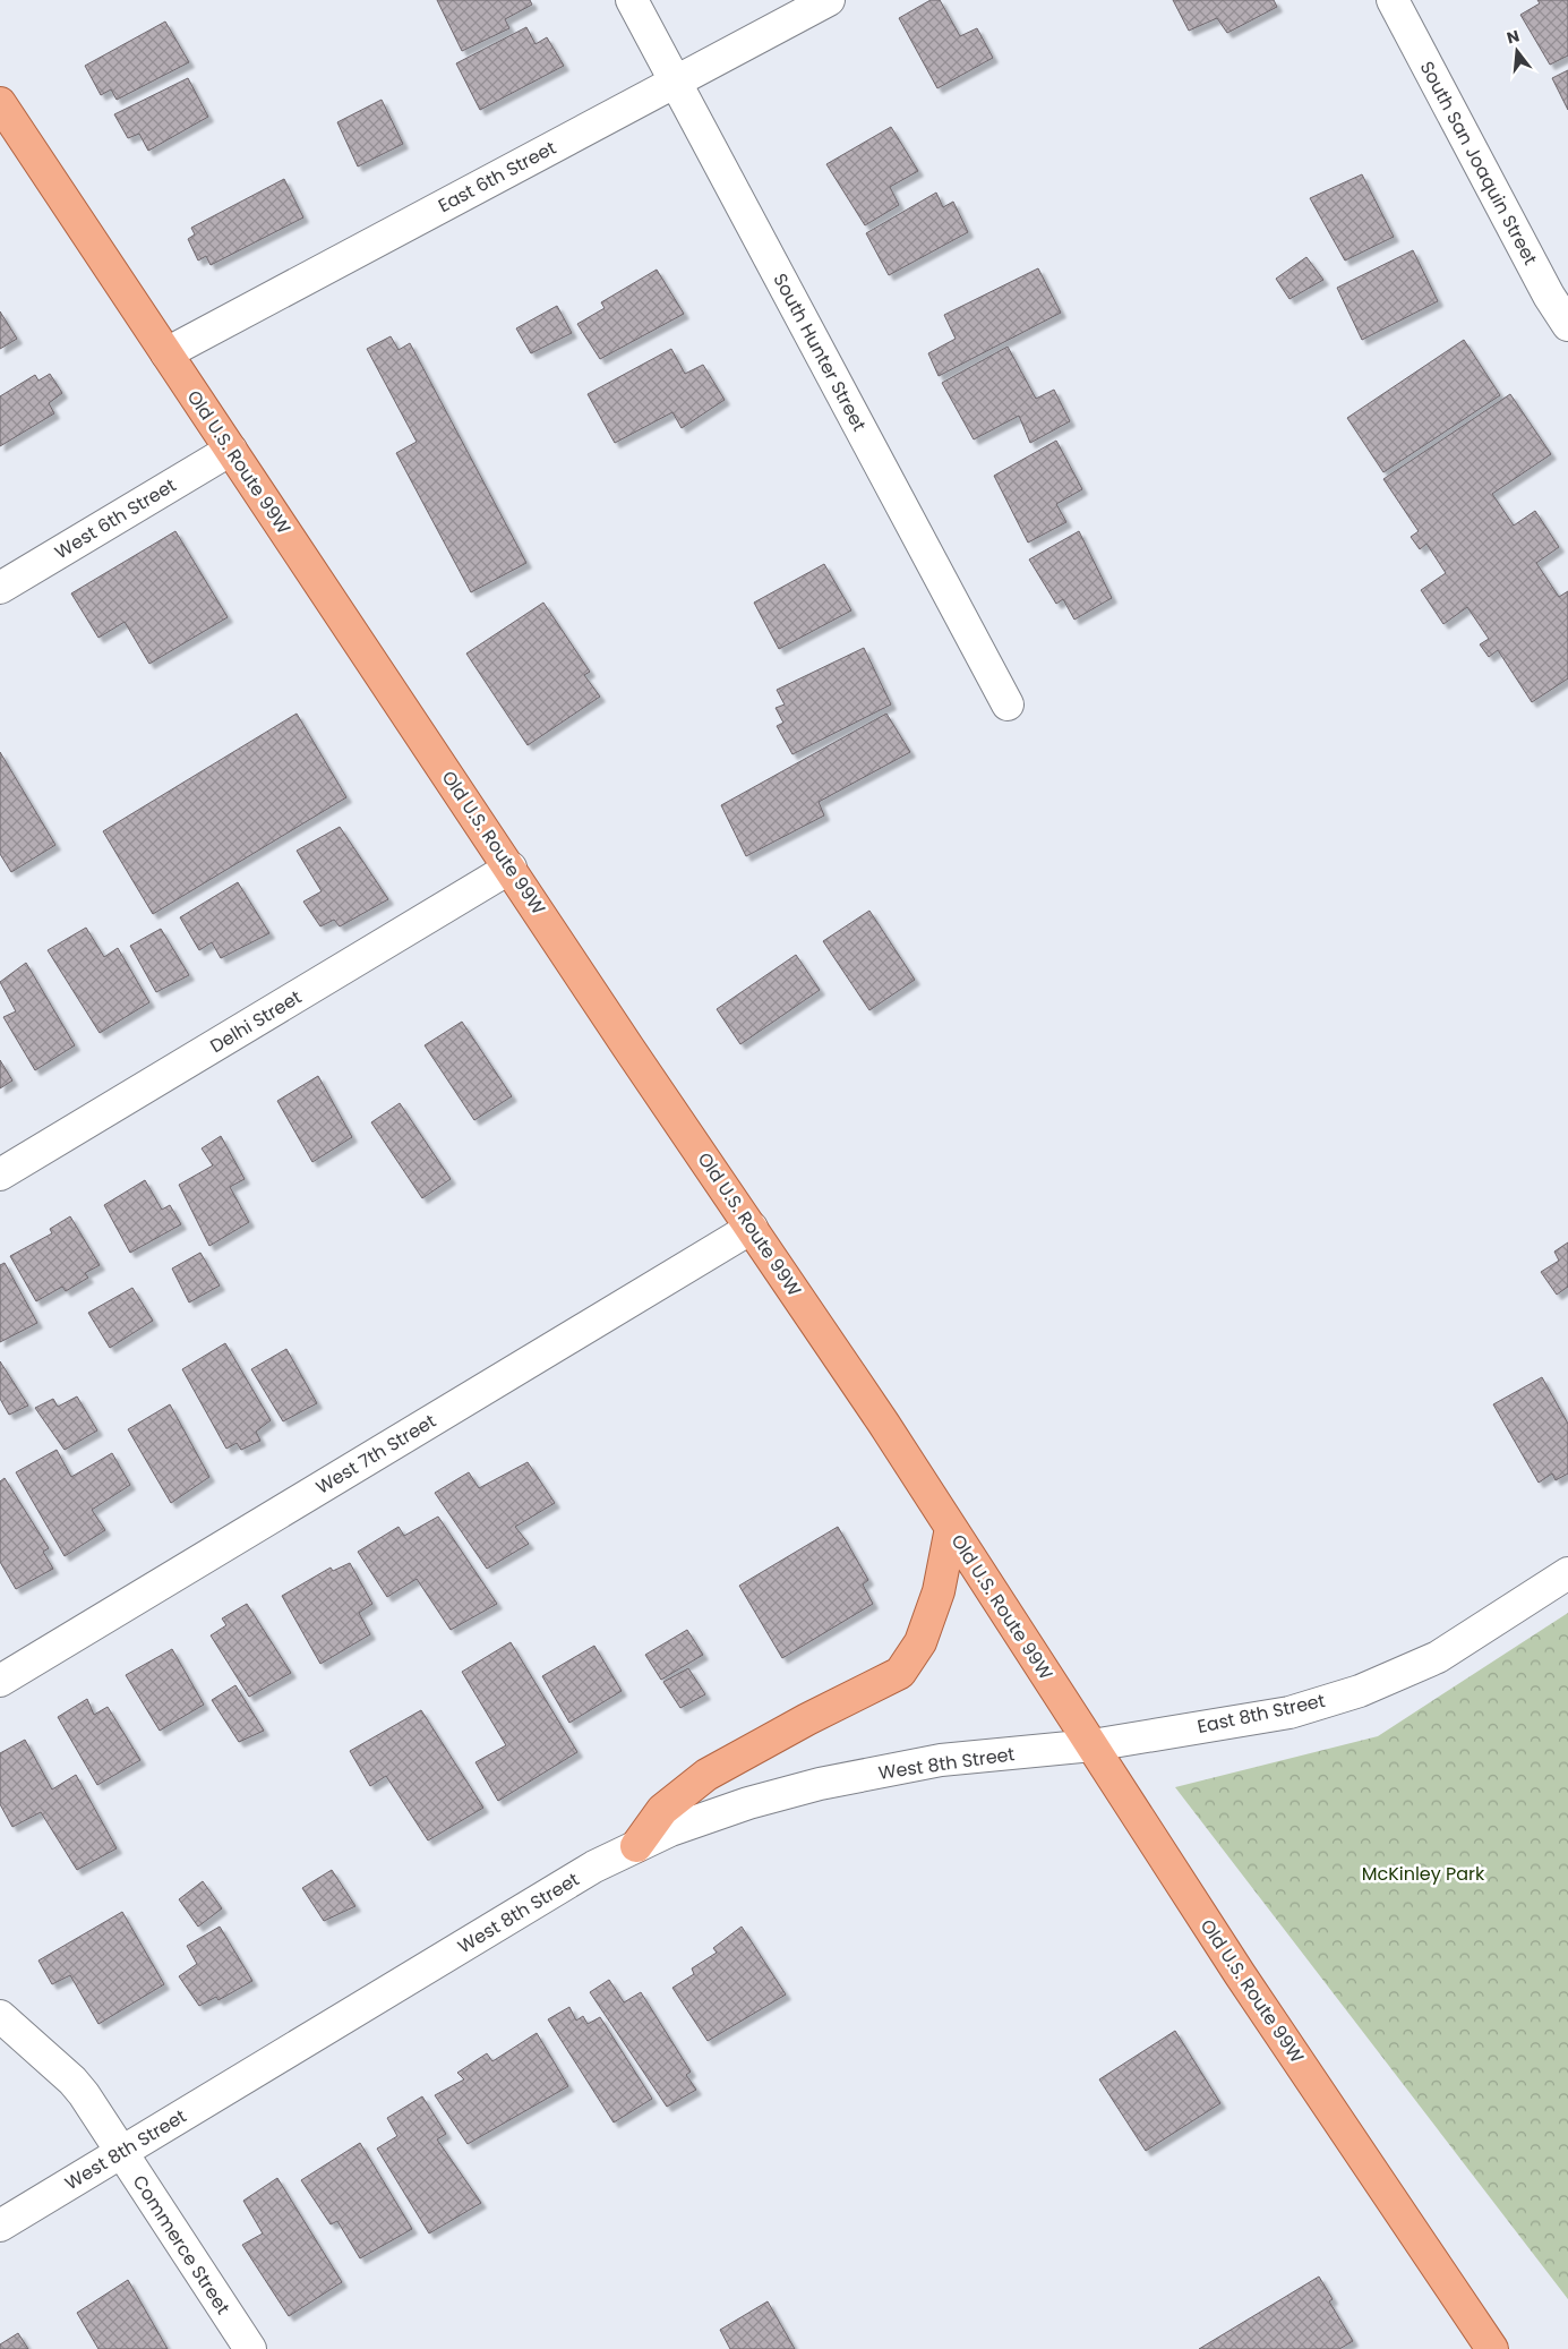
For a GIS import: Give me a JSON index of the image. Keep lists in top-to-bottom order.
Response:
{
  "streets": {
    "main road": ["Old U.S. Route 99W"],
    "street": [
      "South San Joaquin Street",
      "East 6th Street",
      "South Hunter Street",
      "West 6th Street",
      "Delhi Street",
      "West 7th Street",
      "East 8th Street",
      "West 8th Street",
      "Commerce Street"
    ]
  },
  "crossings": [
    ["East 6th Street", "South Hunter Street"],
    ["East 6th Street", "Old U.S. Route 99W"],
    ["Old U.S. Route 99W", "West 6th Street"],
    ["Old U.S. Route 99W", "Delhi Street"],
    ["Old U.S. Route 99W", "West 7th Street"],
    ["Old U.S. Route 99W", "East 8th Street"],
    ["Old U.S. Route 99W", "West 8th Street"],
    ["East 8th Street", "West 8th Street"],
    ["West 8th Street", "Commerce Street"]
  ],
  "parks": ["McKinley Park"],
  "north": "top"
}
